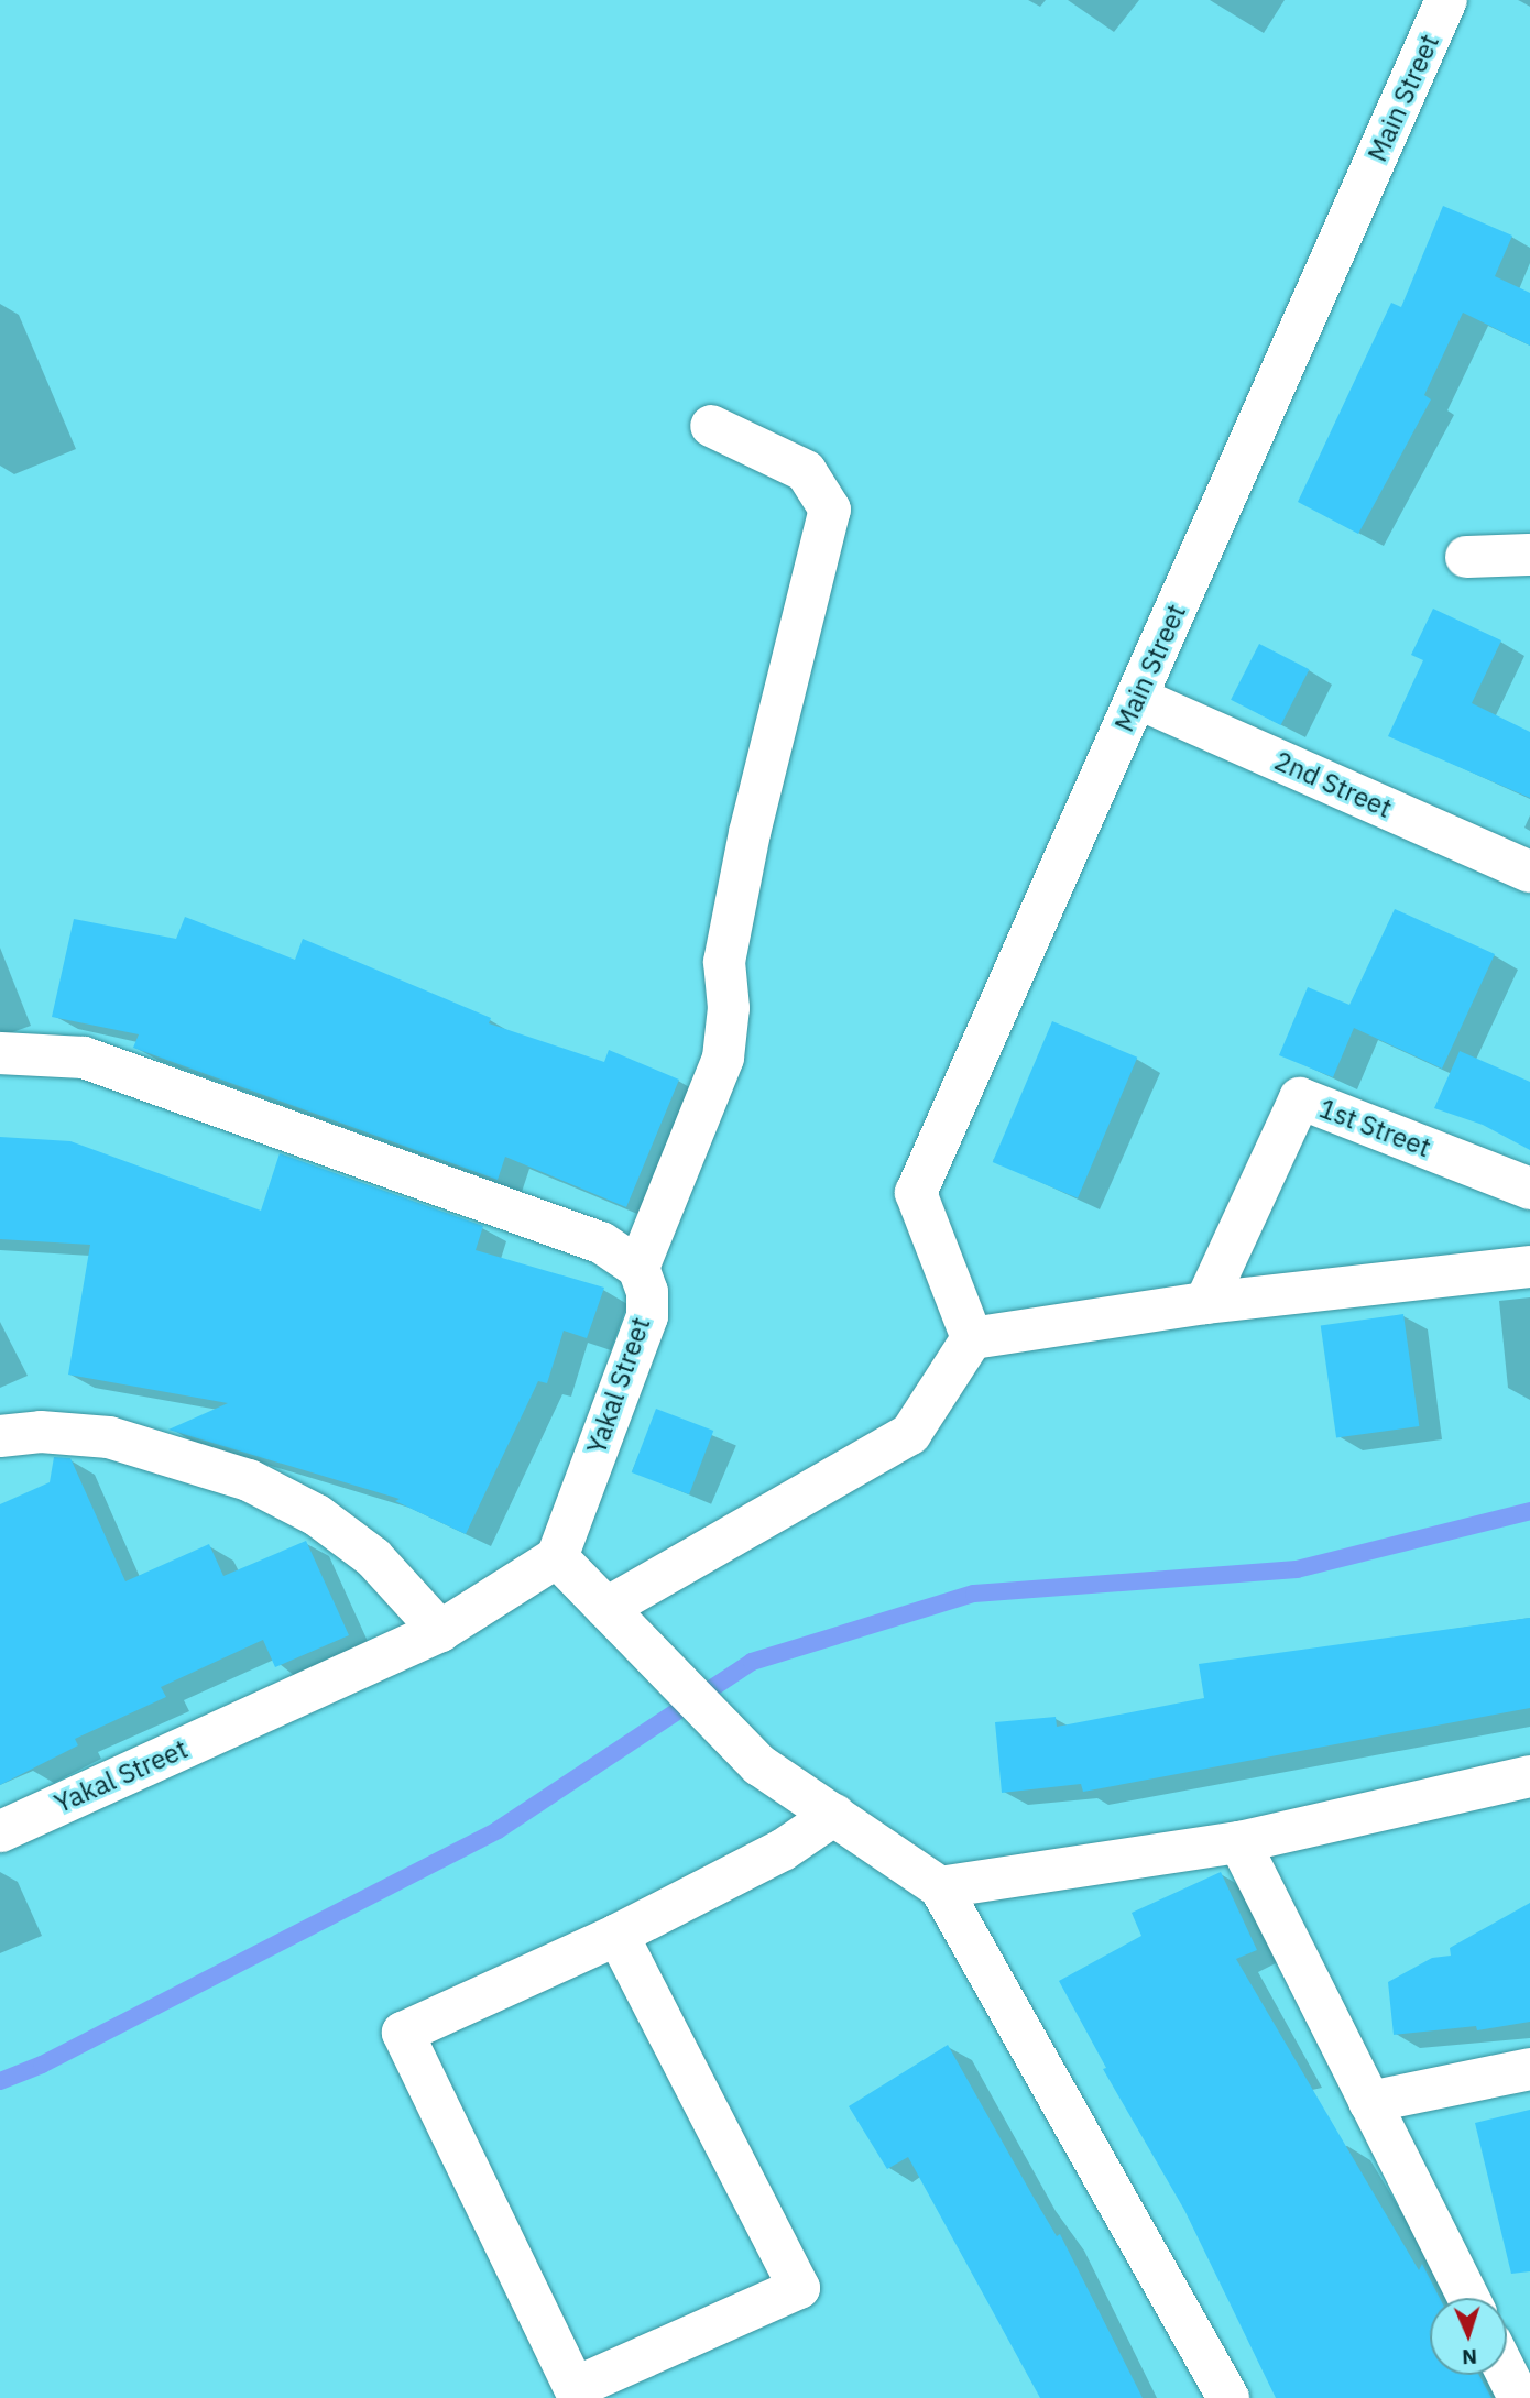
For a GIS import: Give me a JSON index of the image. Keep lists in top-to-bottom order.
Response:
{
  "streets": {
    "street": [
      "Main Street",
      "2nd Street",
      "1st Street",
      "Yakal Street"
    ]
  },
  "crossings": [
    ["Main Street", "2nd Street"]
  ],
  "north": "bottom"
}
